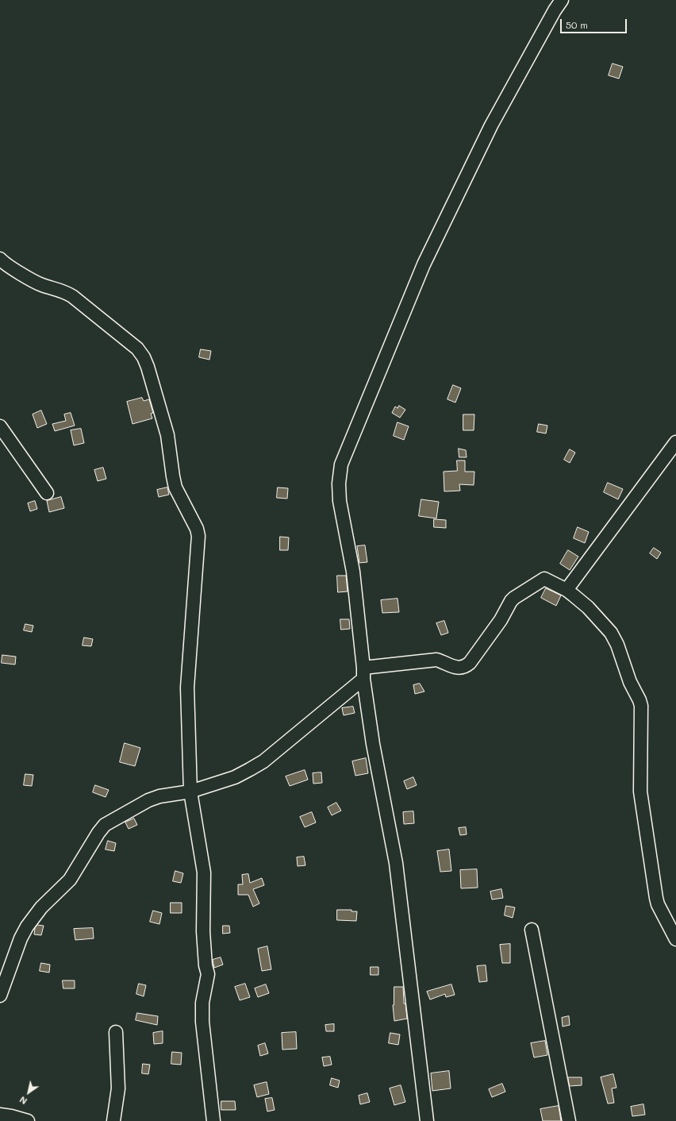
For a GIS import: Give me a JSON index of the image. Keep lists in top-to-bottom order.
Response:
{
  "scale_bar": "50 m",
  "north": "bottom left"
}
